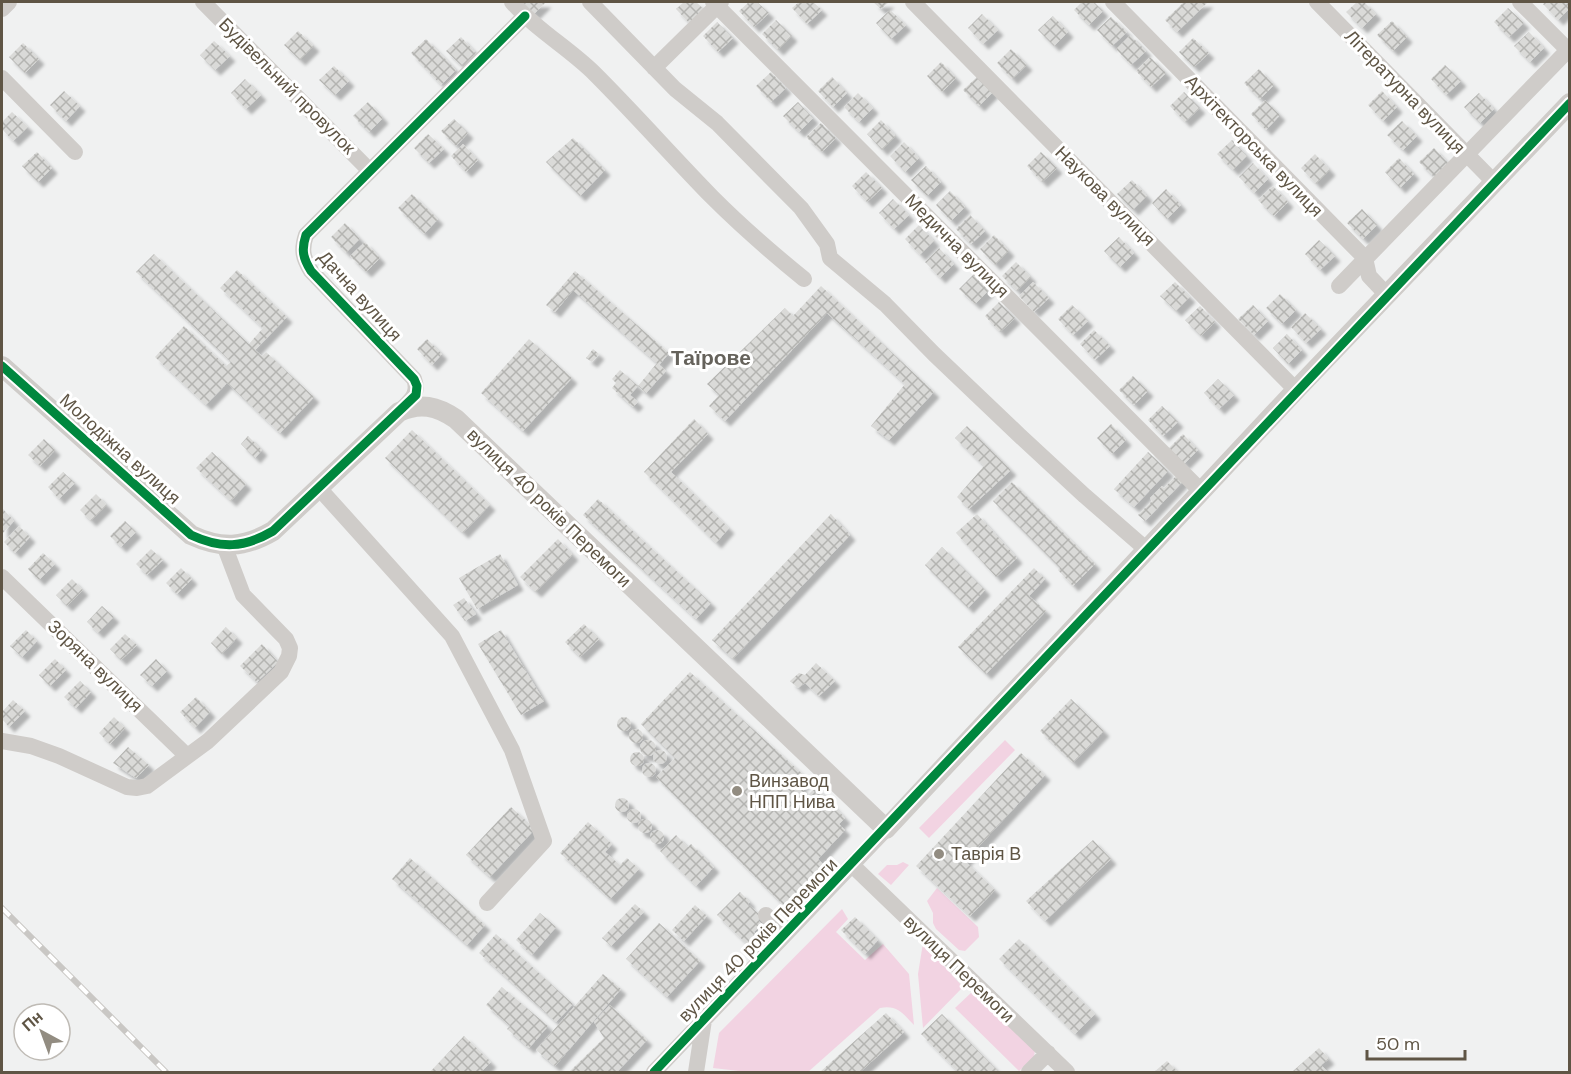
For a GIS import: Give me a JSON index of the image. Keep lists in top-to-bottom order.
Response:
{
  "streets": {
    "street": [
      "Будівельний провулок",
      "Літературна вулиця",
      "Архітекторська вулиця",
      "Наукова вулиця",
      "Медична вулиця",
      "Дачна вулиця",
      "Молодіжна вулиця",
      "вулиця 40 років Перемоги",
      "Зоряна вулиця",
      "вулиця Перемоги"
    ]
  },
  "crossings": [
    ["Будівельний провулок", "Дачна вулиця"],
    ["Дачна вулиця", "Молодіжна вулиця"],
    ["Дачна вулиця", "вулиця 40 років Перемоги"],
    ["вулиця 40 років Перемоги", "вулиця Перемоги"]
  ],
  "districts": ["Таїрове"],
  "places": ["Винзавод НПП Нива", "Таврія В"],
  "scale_bar": "50 m",
  "north": "top left"
}
